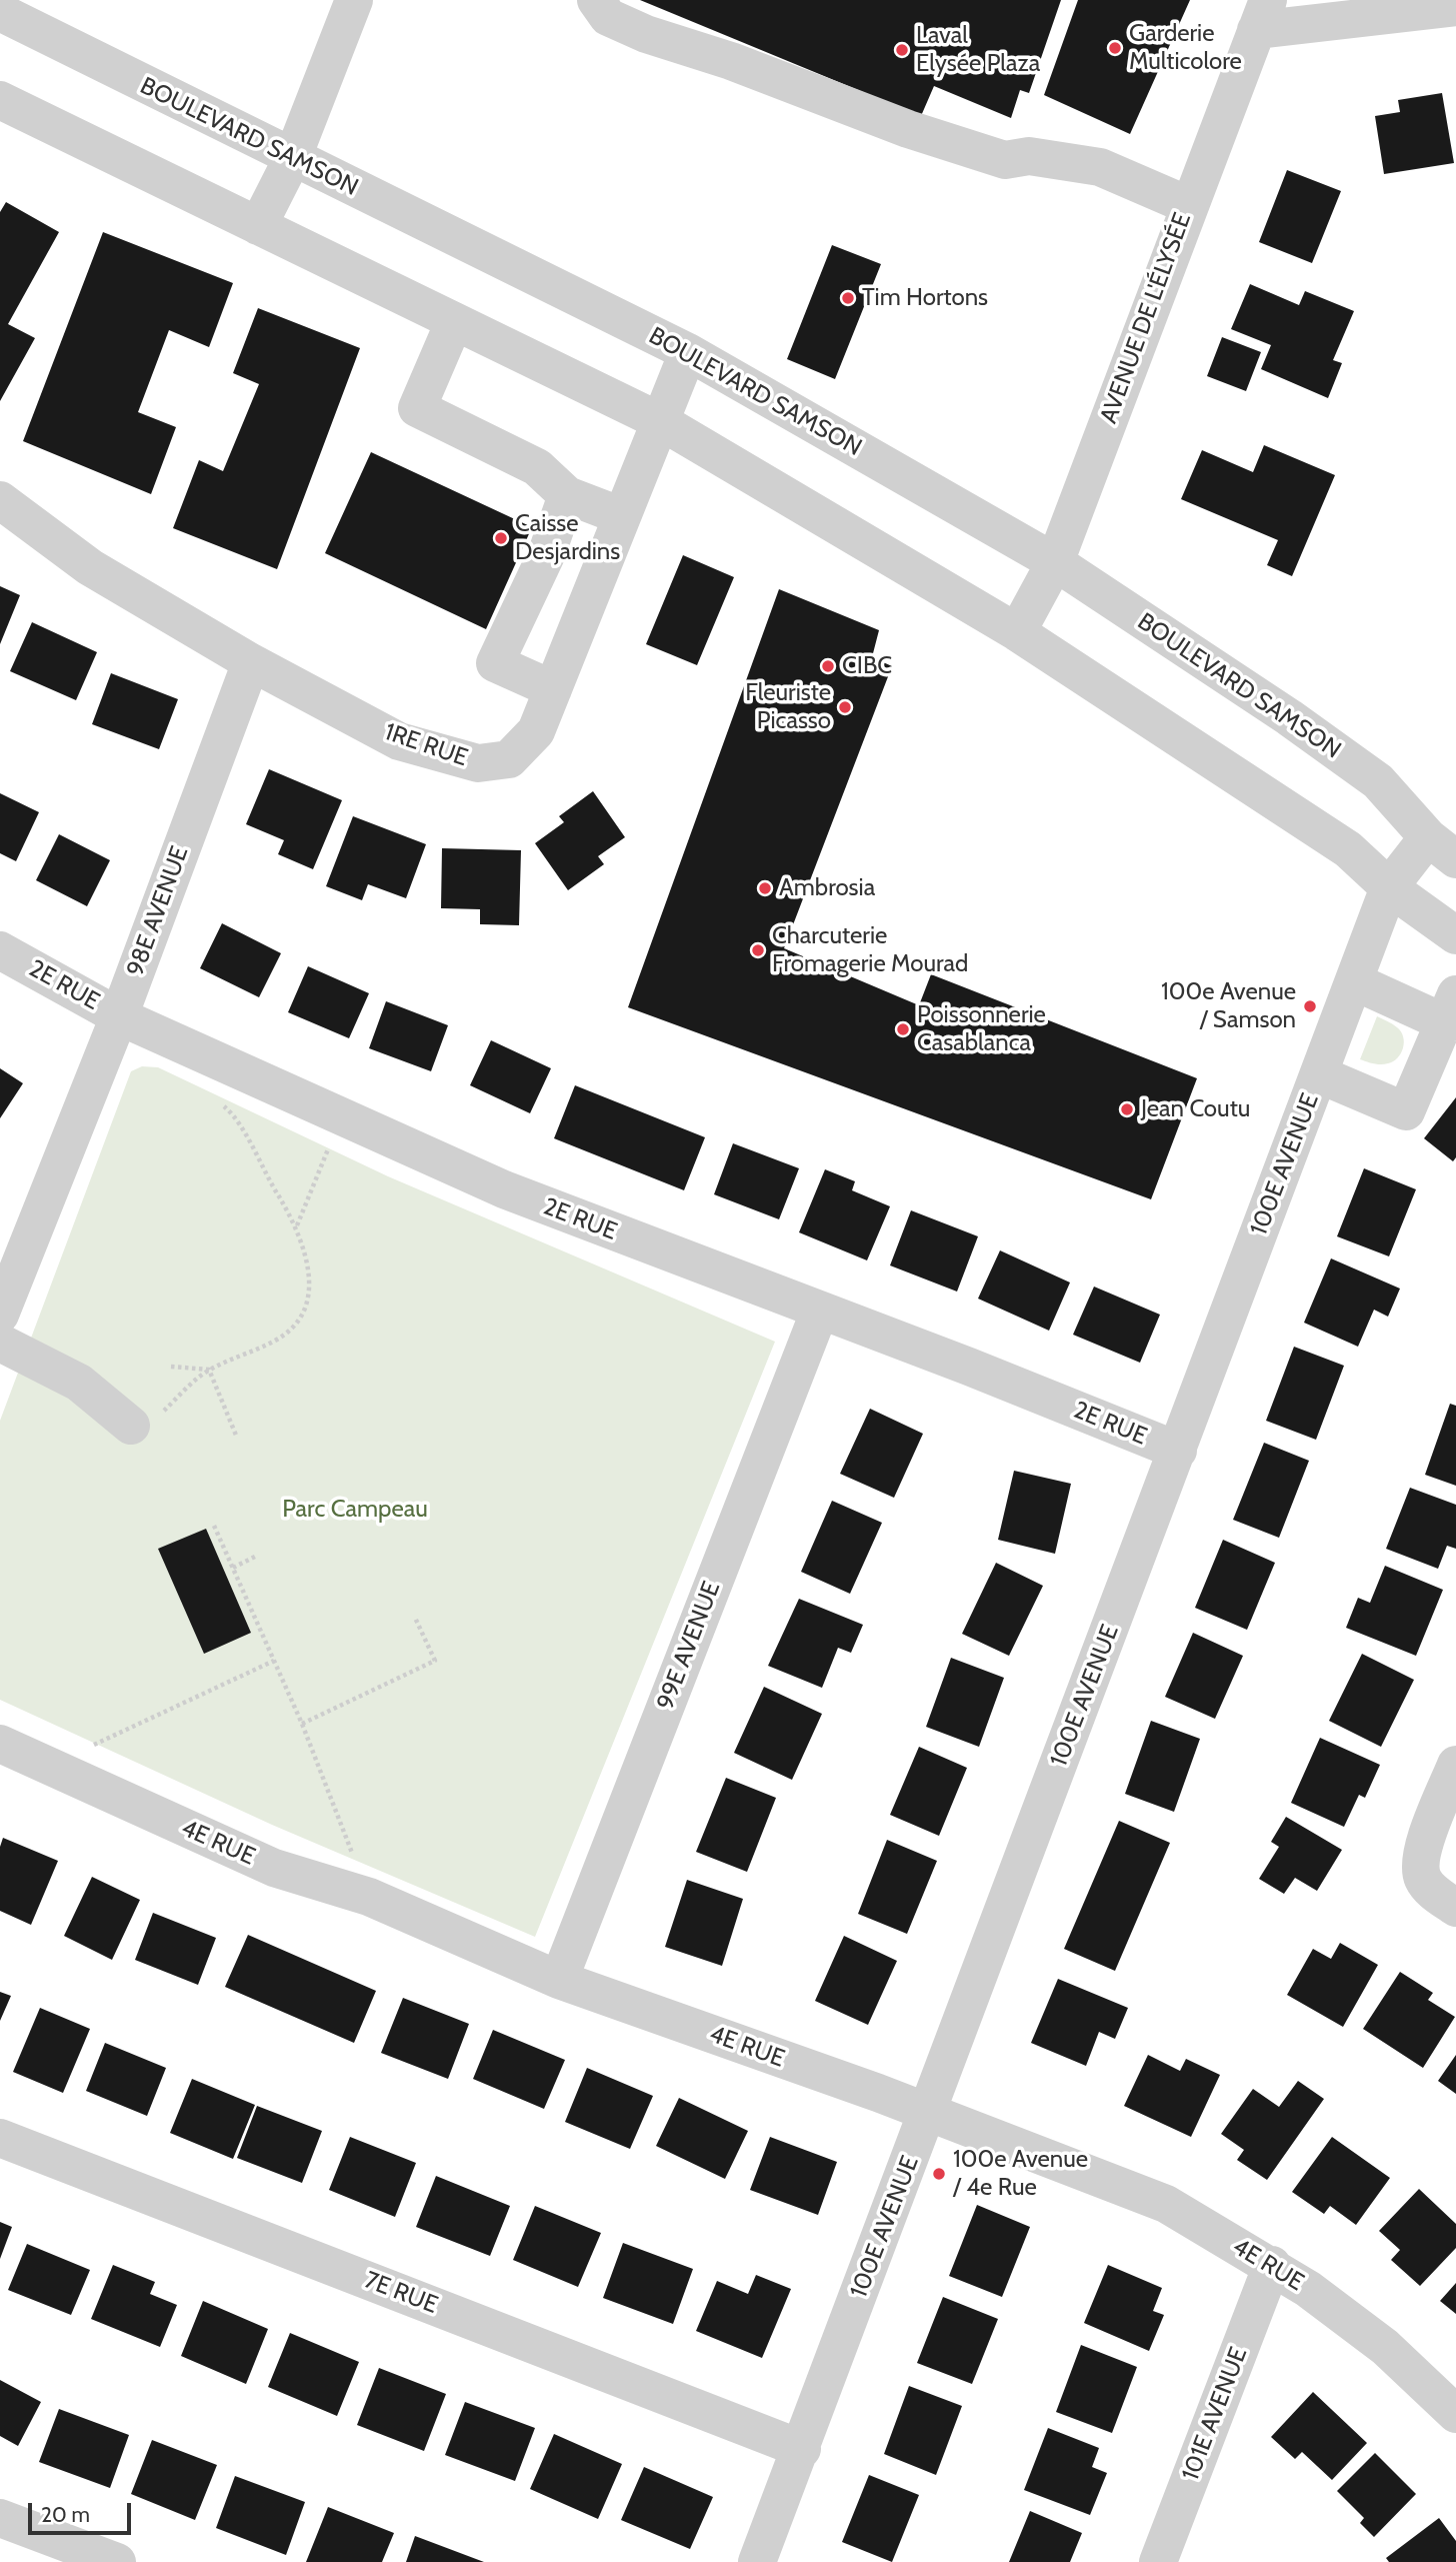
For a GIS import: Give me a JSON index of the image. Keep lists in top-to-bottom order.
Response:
{
  "streets": {
    "street": [
      "BOULEVARD SAMSON",
      "AVENUE DE L'ÉLYSÉE",
      "1RE RUE",
      "98E AVENUE",
      "2E RUE",
      "100E AVENUE",
      "99E AVENUE",
      "4E RUE",
      "7E RUE",
      "101E AVENUE"
    ]
  },
  "crossings": [
    ["BOULEVARD SAMSON", "AVENUE DE L'ÉLYSÉE"],
    ["BOULEVARD SAMSON", "1RE RUE"],
    ["BOULEVARD SAMSON", "100E AVENUE"],
    ["1RE RUE", "98E AVENUE"],
    ["98E AVENUE", "2E RUE"],
    ["2E RUE", "100E AVENUE"],
    ["2E RUE", "99E AVENUE"],
    ["100E AVENUE", "4E RUE"],
    ["100E AVENUE", "7E RUE"],
    ["99E AVENUE", "4E RUE"],
    ["4E RUE", "101E AVENUE"]
  ],
  "parks": ["Parc Campeau"],
  "places": [
    "Garderie Multicolore",
    "Laval Elysée Plaza",
    "Tim Hortons",
    "Caisse Desjardins",
    "CIBC",
    "Fleuriste Picasso",
    "Ambrosia",
    "Charcuterie Fromagerie Mourad",
    "100e Avenue / Samson",
    "Poissonnerie Casablanca",
    "Jean Coutu",
    "100e Avenue / 4e Rue"
  ],
  "scale_bar": "20 m"
}
